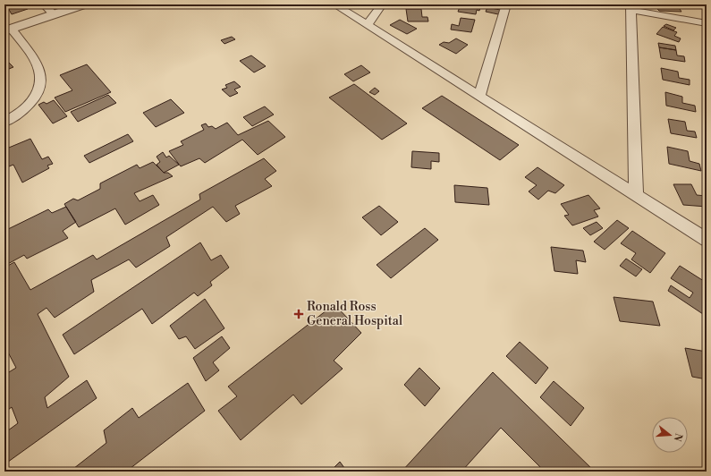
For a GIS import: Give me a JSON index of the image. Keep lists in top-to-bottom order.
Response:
{
  "places": {
    "health": ["Ronald Ross General Hospital"]
  },
  "north": "right"
}
